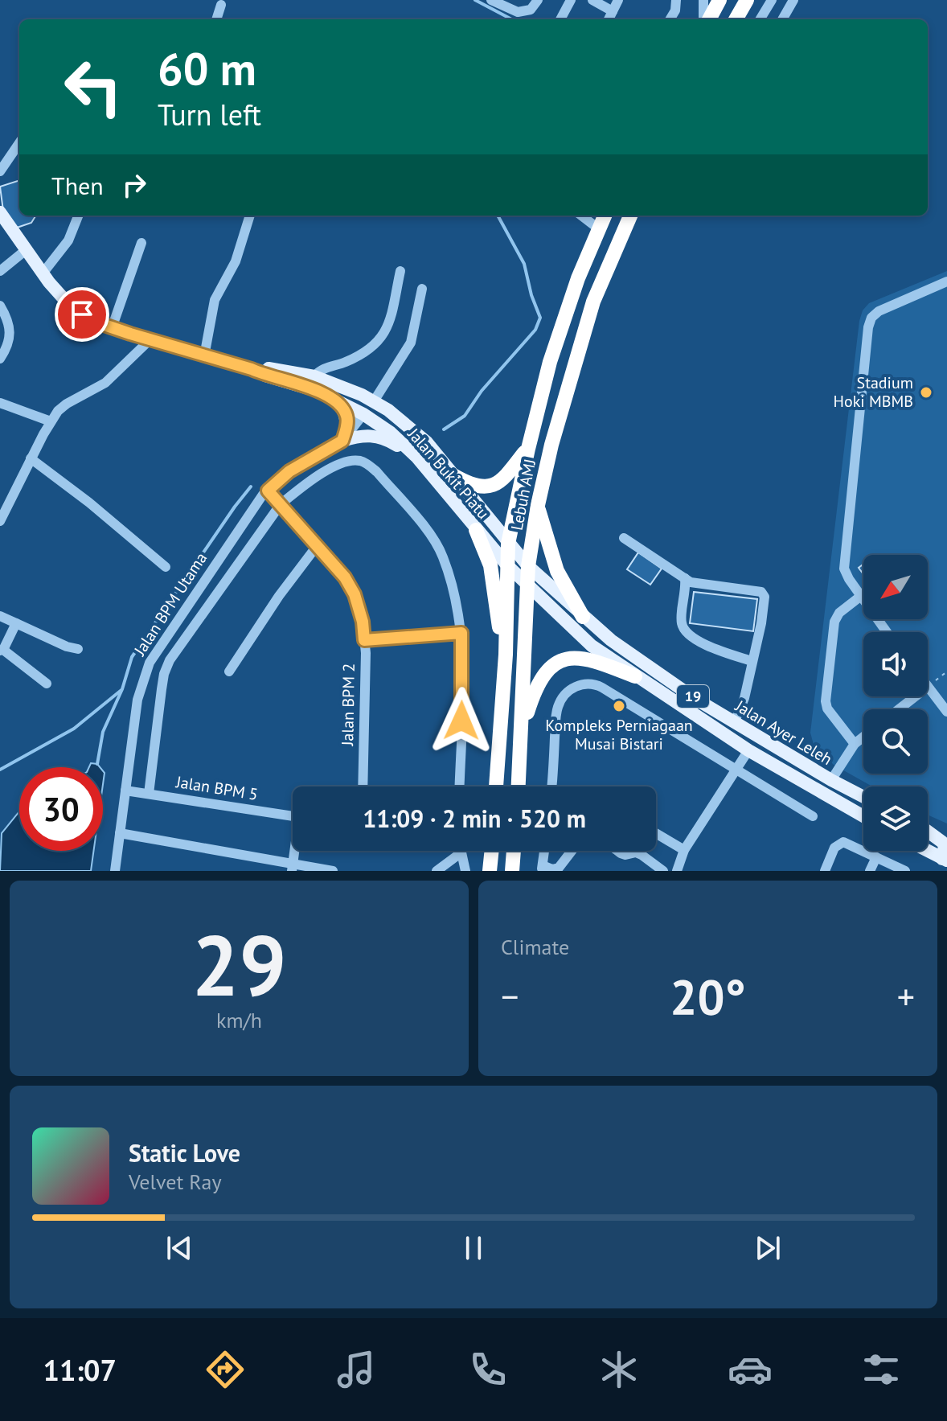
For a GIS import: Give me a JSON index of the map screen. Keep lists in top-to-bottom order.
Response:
{
  "streets": {
    "highway": ["Lebuh AMJ"],
    "main road": ["Jalan Bukit Piatu", "19", "Jalan Ayer Leleh"],
    "street": ["Jalan BPM Utama", "Jalan BPM 2", "Jalan BPM 5"]
  },
  "crossings": [
    ["Jalan Bukit Piatu", "Lebuh AMJ"],
    ["Jalan Bukit Piatu", "Jalan BPM Utama"],
    ["Jalan Bukit Piatu", "Jalan Ayer Leleh"],
    ["Lebuh AMJ", "Jalan Ayer Leleh"],
    ["Jalan BPM Utama", "Jalan BPM 2"],
    ["Jalan BPM Utama", "Jalan BPM 5"]
  ],
  "places": ["Stadium Hoki MBMB", "Kompleks Perniagaan Musai Bistari"],
  "north": "bottom left",
  "page": {
    "turn": ["60 m", "Turn left"],
    "then": "Then",
    "limit": "30",
    "trip": "11:09 · 2 min · 520 m",
    "tile": [
      ["29", "km/h"],
      "Climate"
    ],
    "heat": ["−", "20°", "+"],
    "song": ["Static Love", "Velvet Ray"],
    "tabs": "11:07"
  }
}
